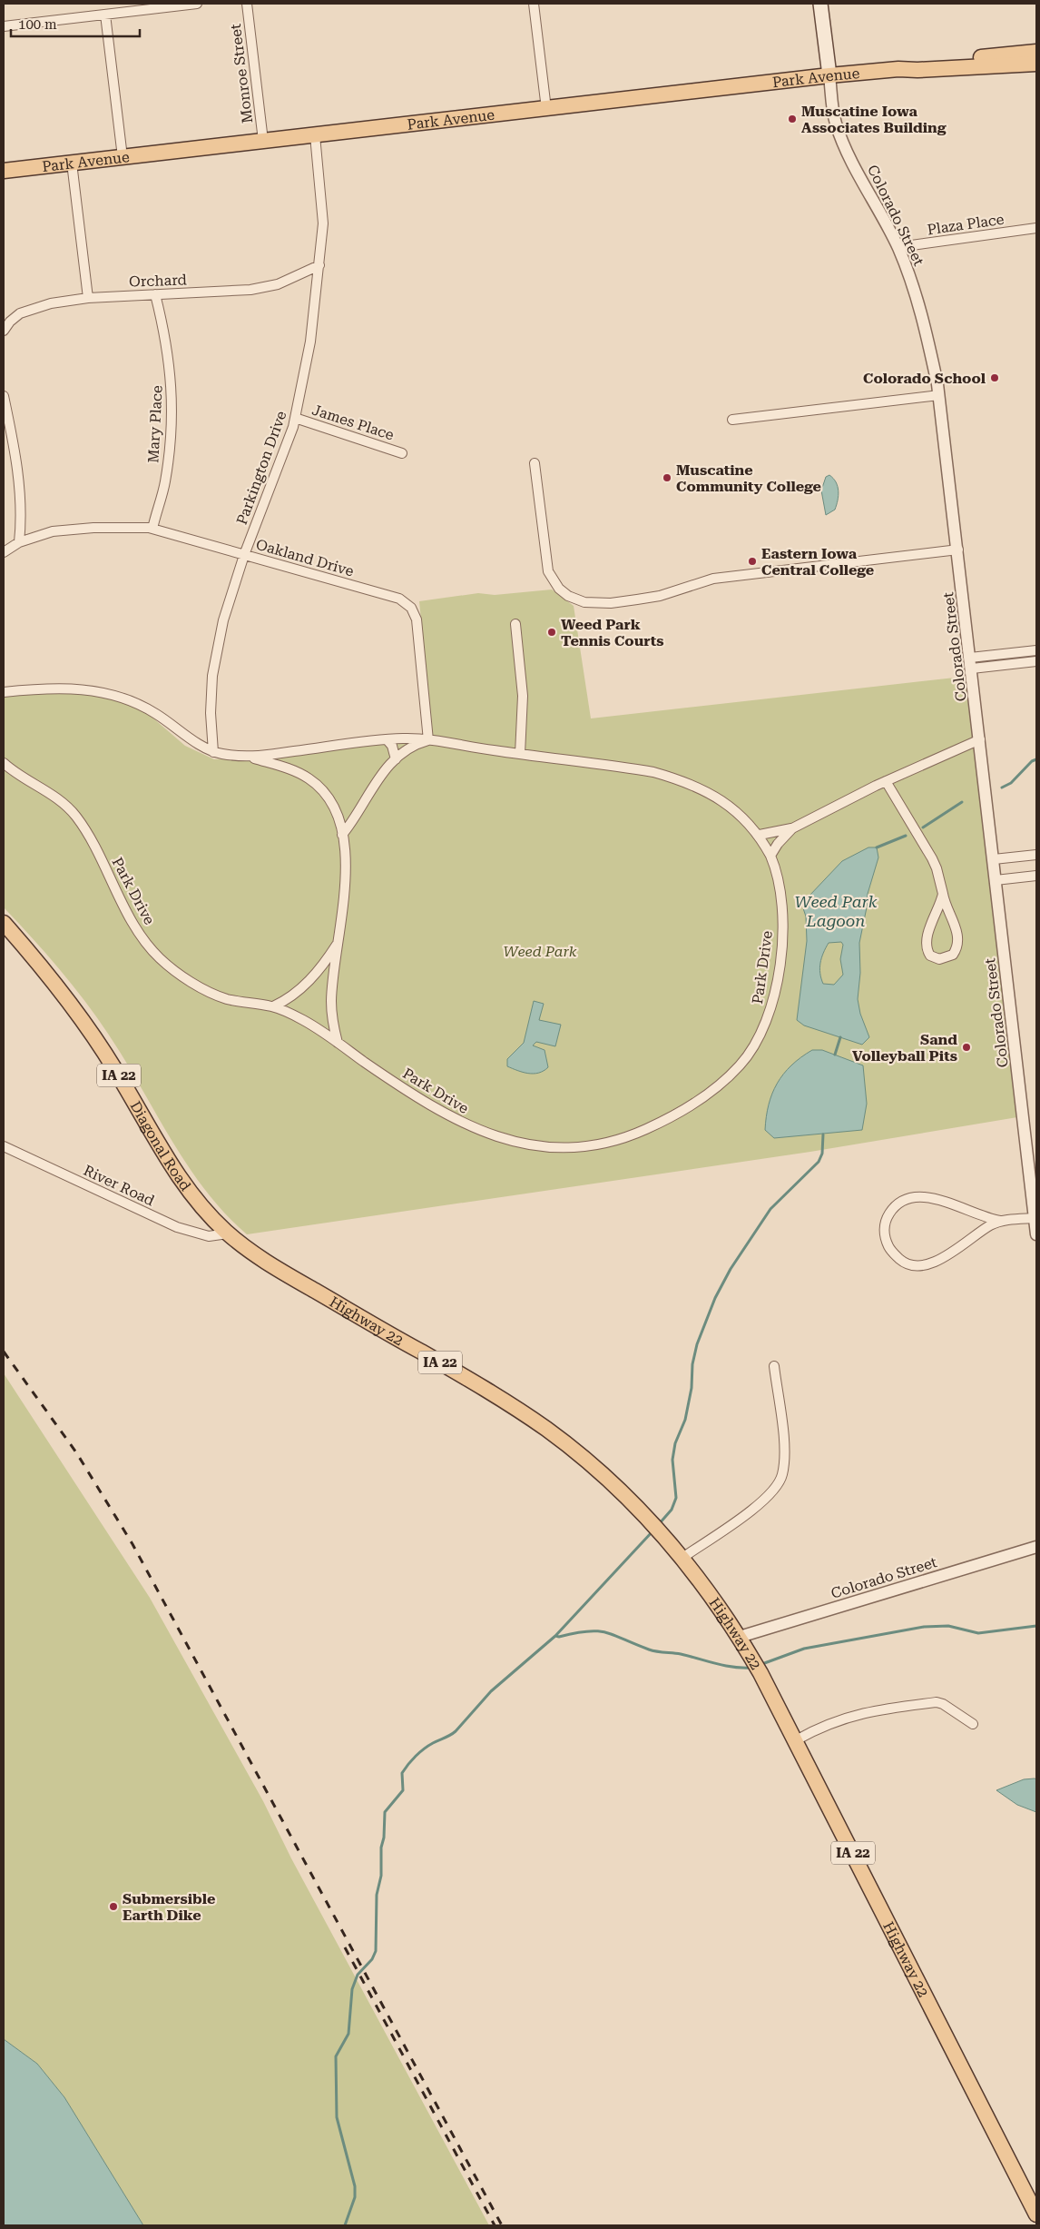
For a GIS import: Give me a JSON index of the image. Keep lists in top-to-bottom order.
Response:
{
  "streets": {
    "main road": [
      "Park Avenue",
      "IA 22",
      "Diagonal Road",
      "Highway 22"
    ],
    "street": [
      "Monroe Street",
      "Colorado Street",
      "Plaza Place",
      "Orchard",
      "James Place",
      "Mary Place",
      "Parkington Drive",
      "Oakland Drive",
      "Park Drive",
      "River Road"
    ]
  },
  "crossings": [
    ["Monroe Street", "Park Avenue"],
    ["Park Avenue", "Colorado Street"],
    ["Park Avenue", "Parkington Drive"],
    ["Colorado Street", "Plaza Place"],
    ["Colorado Street", "Highway 22"],
    ["Orchard", "Mary Place"],
    ["Orchard", "Parkington Drive"],
    ["James Place", "Parkington Drive"],
    ["Mary Place", "Oakland Drive"],
    ["Parkington Drive", "Oakland Drive"],
    ["Parkington Drive", "Park Drive"],
    ["Oakland Drive", "Park Drive"],
    ["Diagonal Road", "River Road"],
    ["Diagonal Road", "Highway 22"],
    ["River Road", "Highway 22"]
  ],
  "water": ["Weed Park Lagoon"],
  "parks": ["Weed Park"],
  "places": [
    "Muscatine Iowa Associates Building",
    "Colorado School",
    "Muscatine Community College",
    "Eastern Iowa Central College",
    "Weed Park Tennis Courts",
    "Sand Volleyball Pits",
    "Submersible Earth Dike"
  ],
  "scale_bar": "100 m"
}
